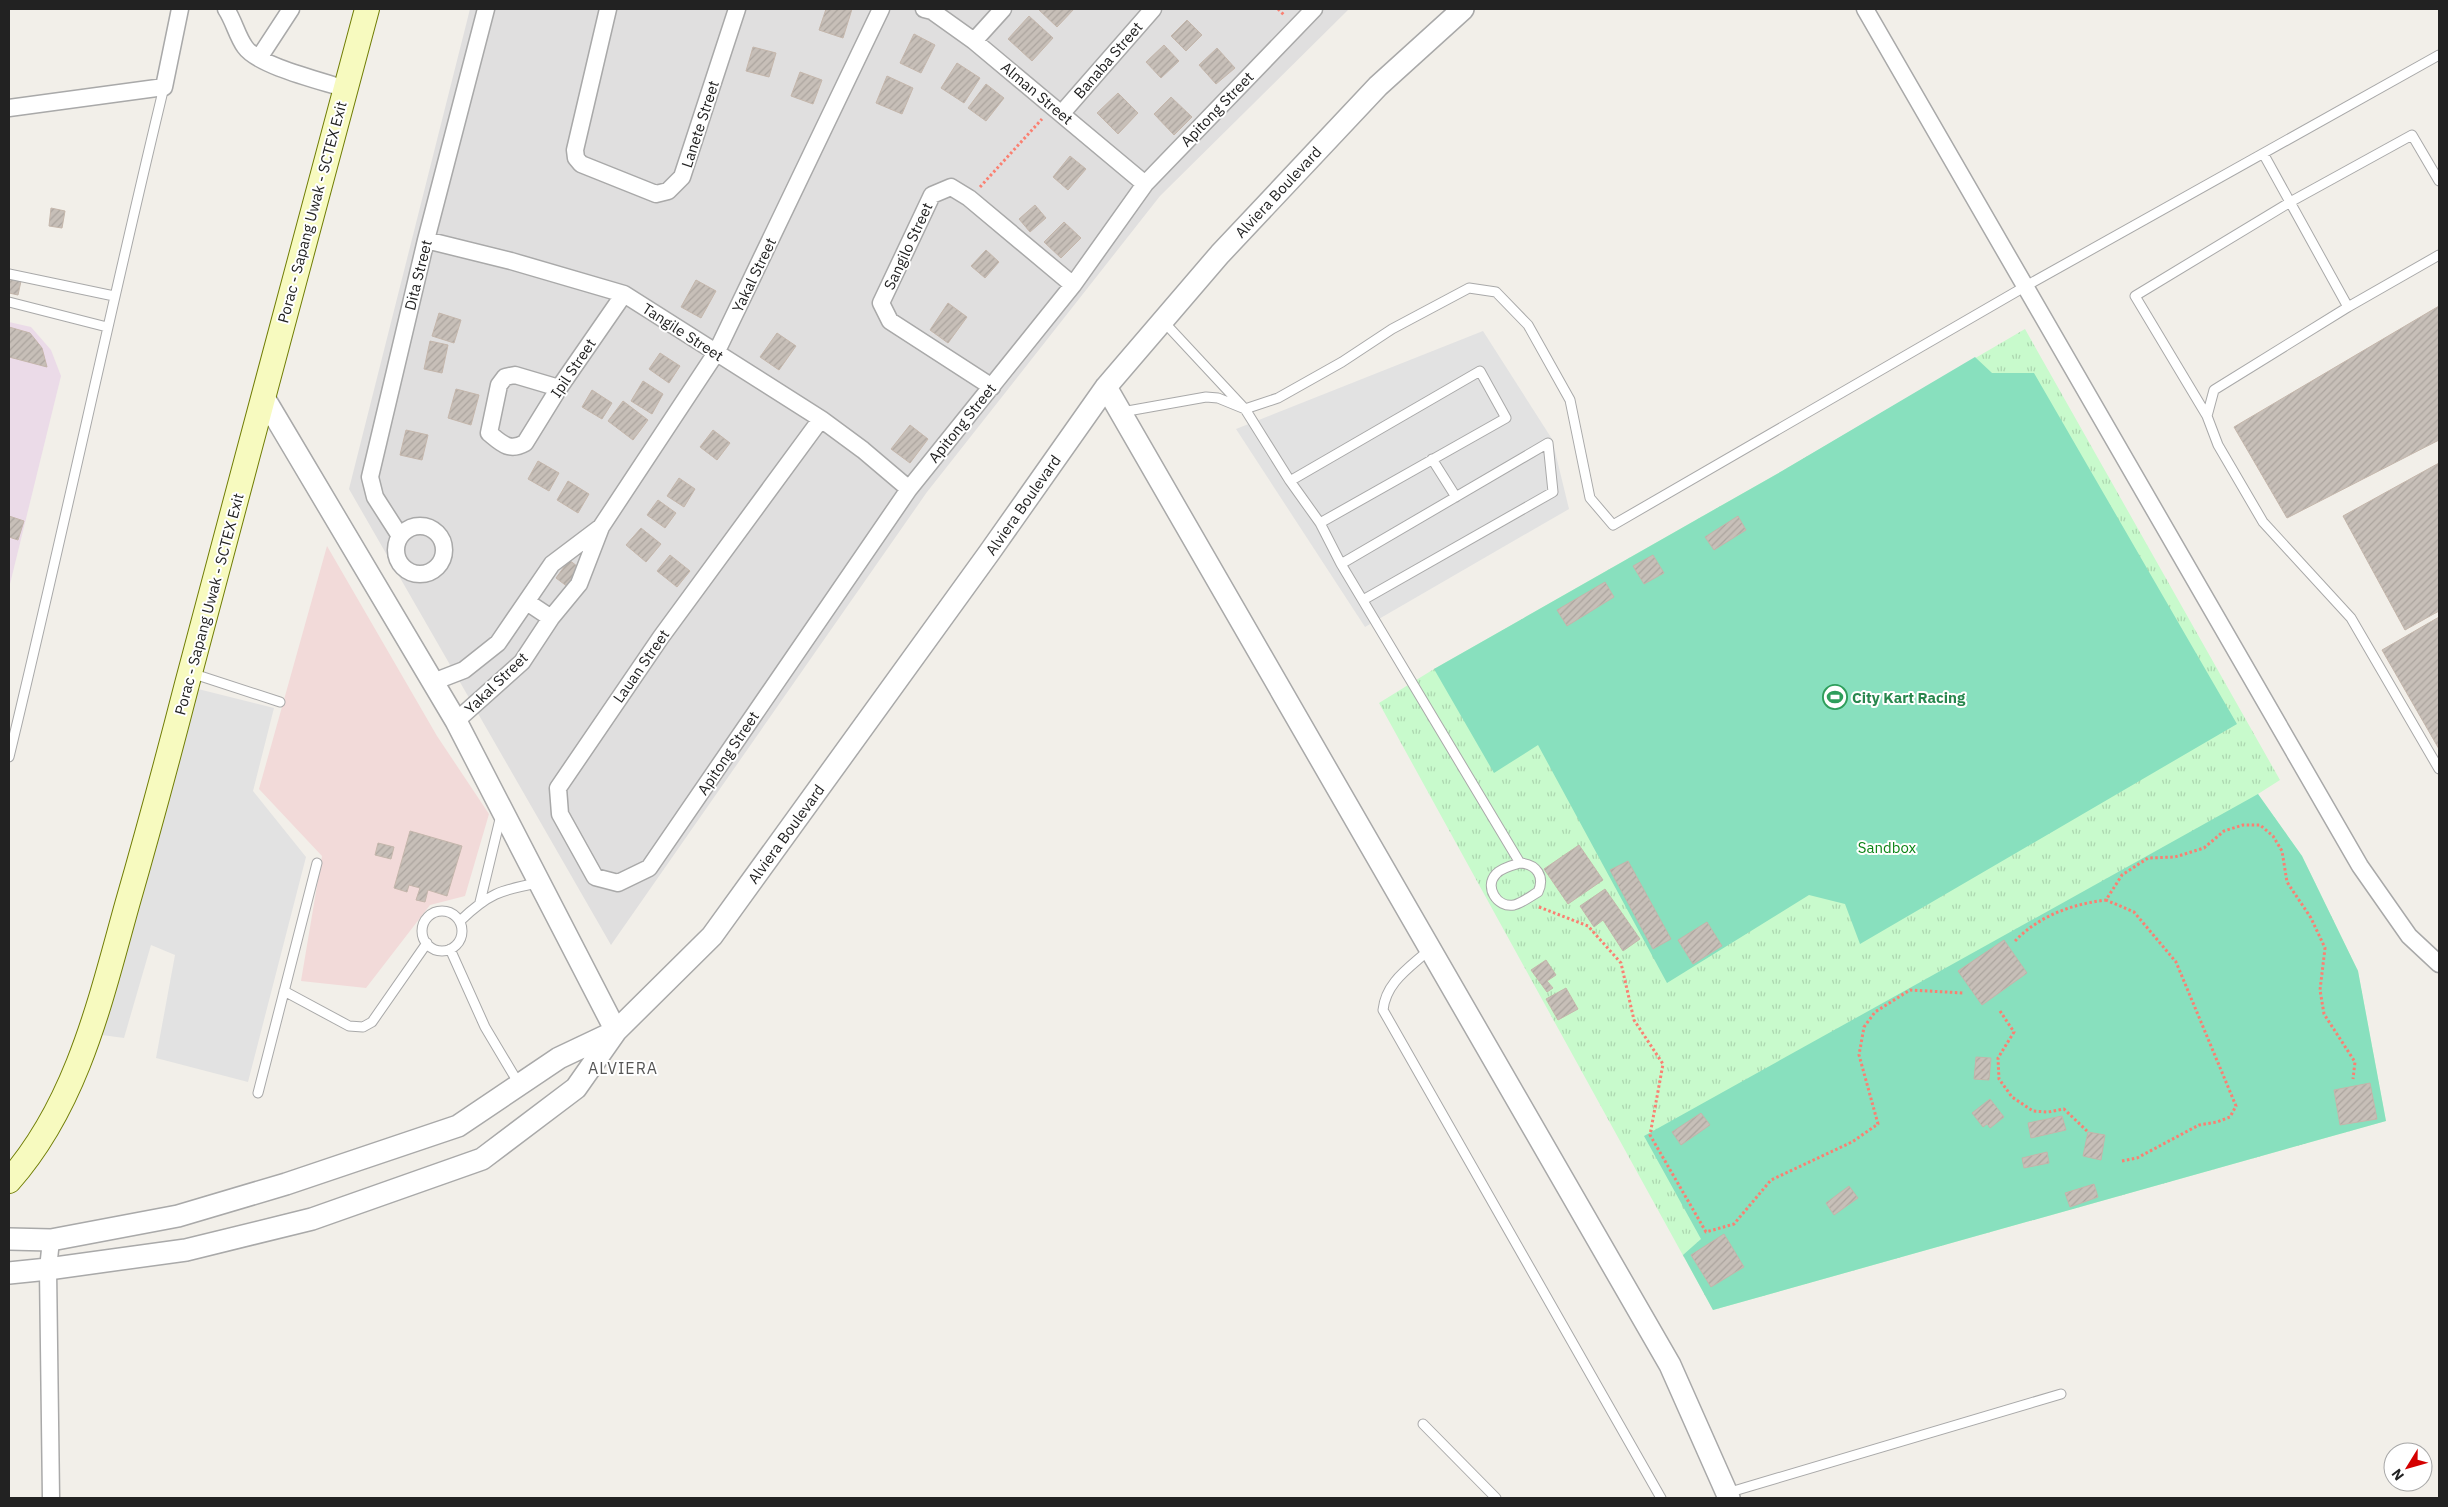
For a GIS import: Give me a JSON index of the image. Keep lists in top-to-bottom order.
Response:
{
  "streets": {
    "main road": ["Porac - Sapang Uwak - SCTEX Exit"],
    "street": [
      "Banaba Street",
      "Alman Street",
      "Apitong Street",
      "Lanete Street",
      "Alviera Boulevard",
      "Sangilo Street",
      "Dita Street",
      "Yakal Street",
      "Tangile Street",
      "Ipil Street",
      "Lauan Street"
    ]
  },
  "crossings": [
    ["Banaba Street", "Alman Street"],
    ["Alman Street", "Apitong Street"],
    ["Apitong Street", "Sangilo Street"],
    ["Apitong Street", "Tangile Street"],
    ["Apitong Street", "Lauan Street"],
    ["Dita Street", "Tangile Street"],
    ["Yakal Street", "Tangile Street"],
    ["Tangile Street", "Ipil Street"],
    ["Tangile Street", "Lauan Street"]
  ],
  "districts": ["ALVIERA"],
  "parks": ["Sandbox"],
  "places": {
    "sports": ["City Kart Racing"]
  },
  "north": "bottom left"
}
